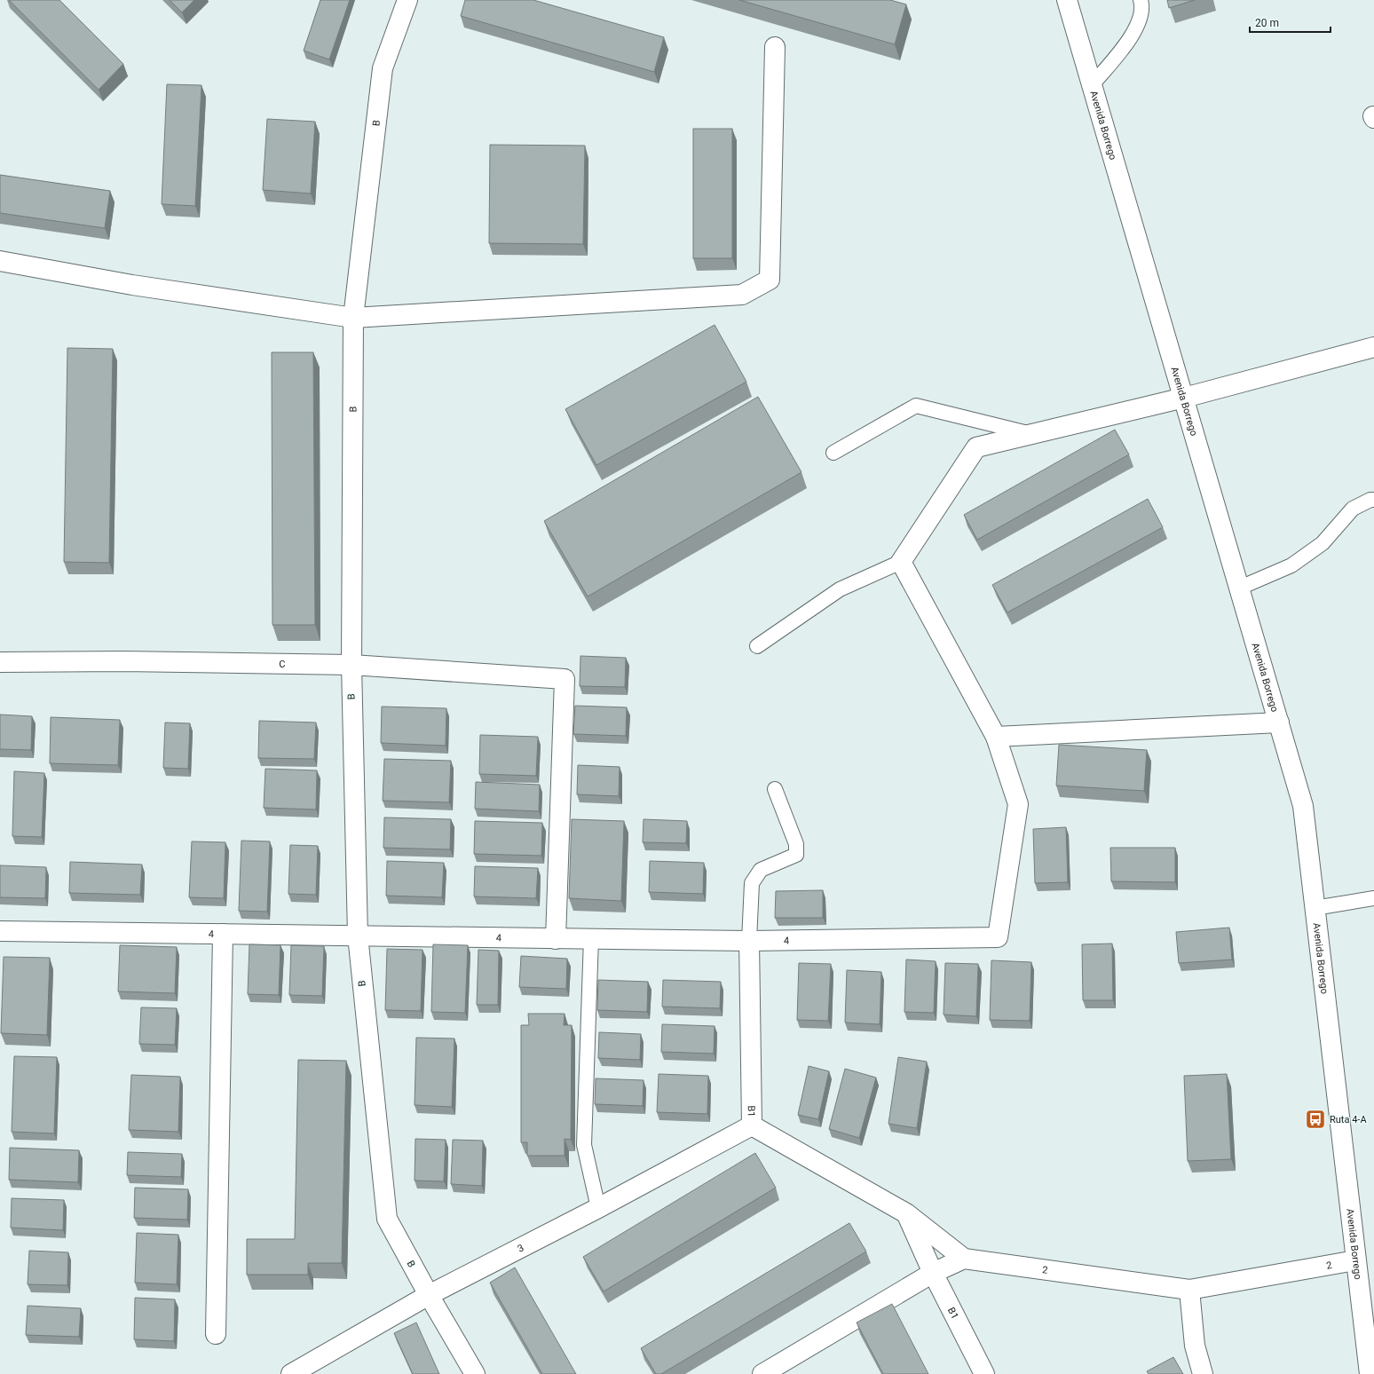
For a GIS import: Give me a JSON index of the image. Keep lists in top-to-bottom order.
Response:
{
  "streets": {
    "street": [
      "B",
      "Avenida Borrego",
      "C",
      "4",
      "B1",
      "3",
      "2"
    ]
  },
  "crossings": [
    ["B", "C"],
    ["B", "4"],
    ["B", "3"],
    ["Avenida Borrego", "2"],
    ["C", "4"],
    ["4", "B1"],
    ["B1", "3"],
    ["B1", "2"]
  ],
  "places": {
    "bus stop": ["Ruta 4-A"]
  },
  "scale_bar": "20 m"
}
